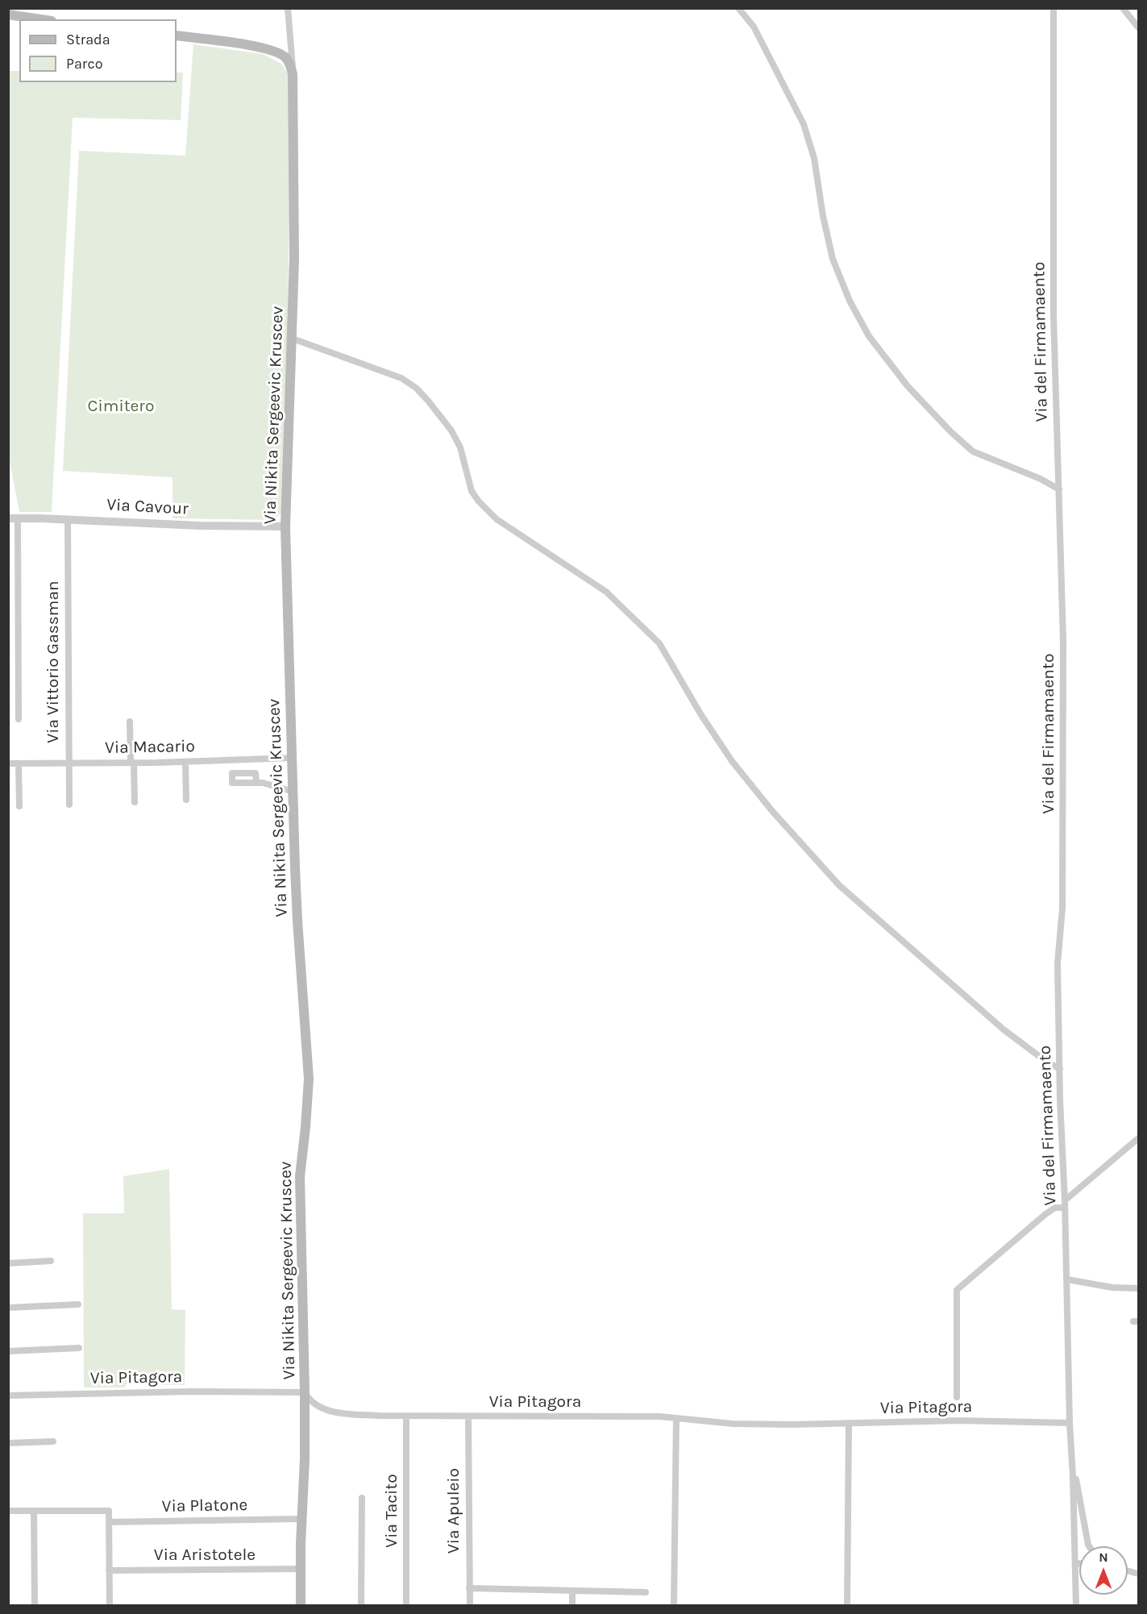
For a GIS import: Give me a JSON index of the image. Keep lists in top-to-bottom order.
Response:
{
  "streets": {
    "main road": ["Via Nikita Sergeevic Kruscev"],
    "street": [
      "Via del Firmamaento",
      "Via Cavour",
      "Via Vittorio Gassman",
      "Via Macario",
      "Via Pitagora",
      "Via Platone",
      "Via Tacito",
      "Via Apuleio",
      "Via Aristotele"
    ]
  },
  "crossings": [
    ["Via del Firmamaento", "Via Pitagora"],
    ["Via Nikita Sergeevic Kruscev", "Via Cavour"],
    ["Via Nikita Sergeevic Kruscev", "Via Macario"],
    ["Via Nikita Sergeevic Kruscev", "Via Pitagora"],
    ["Via Nikita Sergeevic Kruscev", "Via Platone"],
    ["Via Nikita Sergeevic Kruscev", "Via Aristotele"],
    ["Via Cavour", "Via Vittorio Gassman"],
    ["Via Vittorio Gassman", "Via Macario"],
    ["Via Pitagora", "Via Tacito"],
    ["Via Pitagora", "Via Apuleio"]
  ],
  "parks": ["Cimitero"],
  "legend": ["Strada", "Parco"],
  "north": "top"
}
